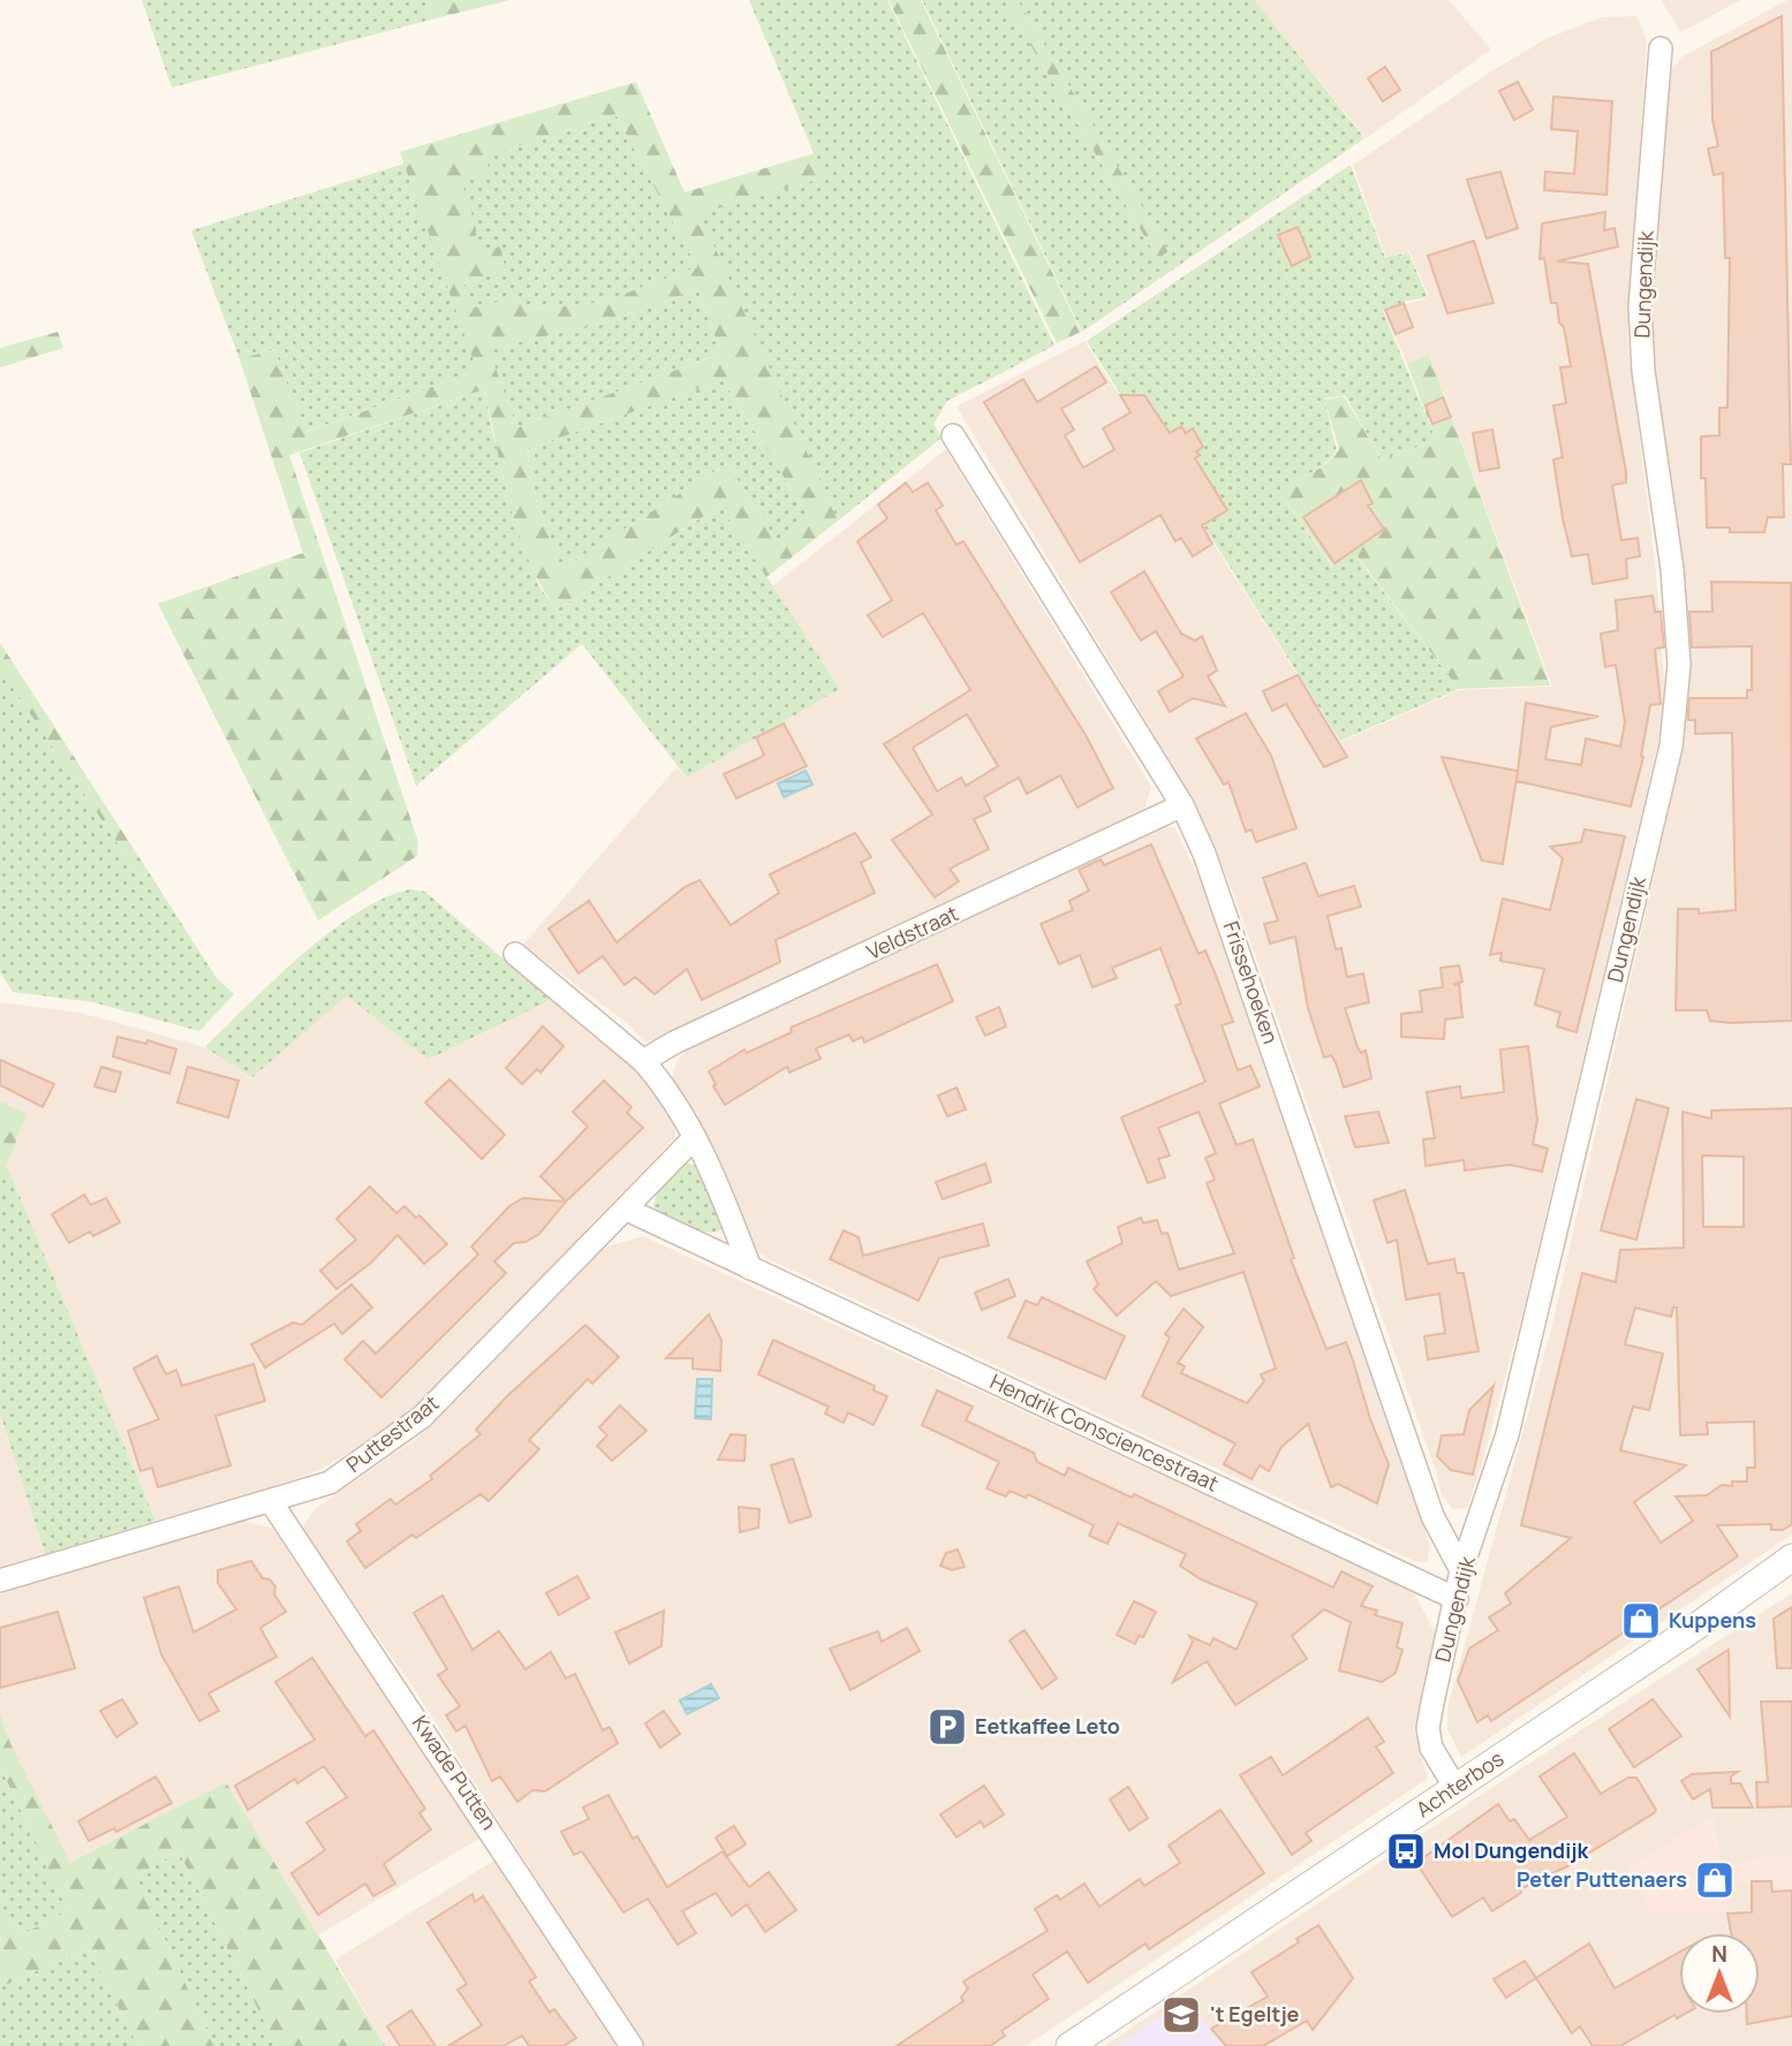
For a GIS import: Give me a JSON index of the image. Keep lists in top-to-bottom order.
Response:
{
  "streets": {
    "street": [
      "Dungendijk",
      "Veldstraat",
      "Frissehoeken",
      "Hendrik Consciencestraat",
      "Puttestraat",
      "Kwade Putten",
      "Achterbos"
    ]
  },
  "crossings": [
    ["Dungendijk", "Frissehoeken"],
    ["Dungendijk", "Hendrik Consciencestraat"],
    ["Dungendijk", "Achterbos"],
    ["Veldstraat", "Frissehoeken"],
    ["Hendrik Consciencestraat", "Puttestraat"],
    ["Puttestraat", "Kwade Putten"]
  ],
  "places": {
    "shop": ["Kuppens", "Peter Puttenaers"],
    "parking": ["Eetkaffee Leto"],
    "bus stop": ["Mol Dungendijk"],
    "school or university": ["'t Egeltje"]
  },
  "north": "top"
}
